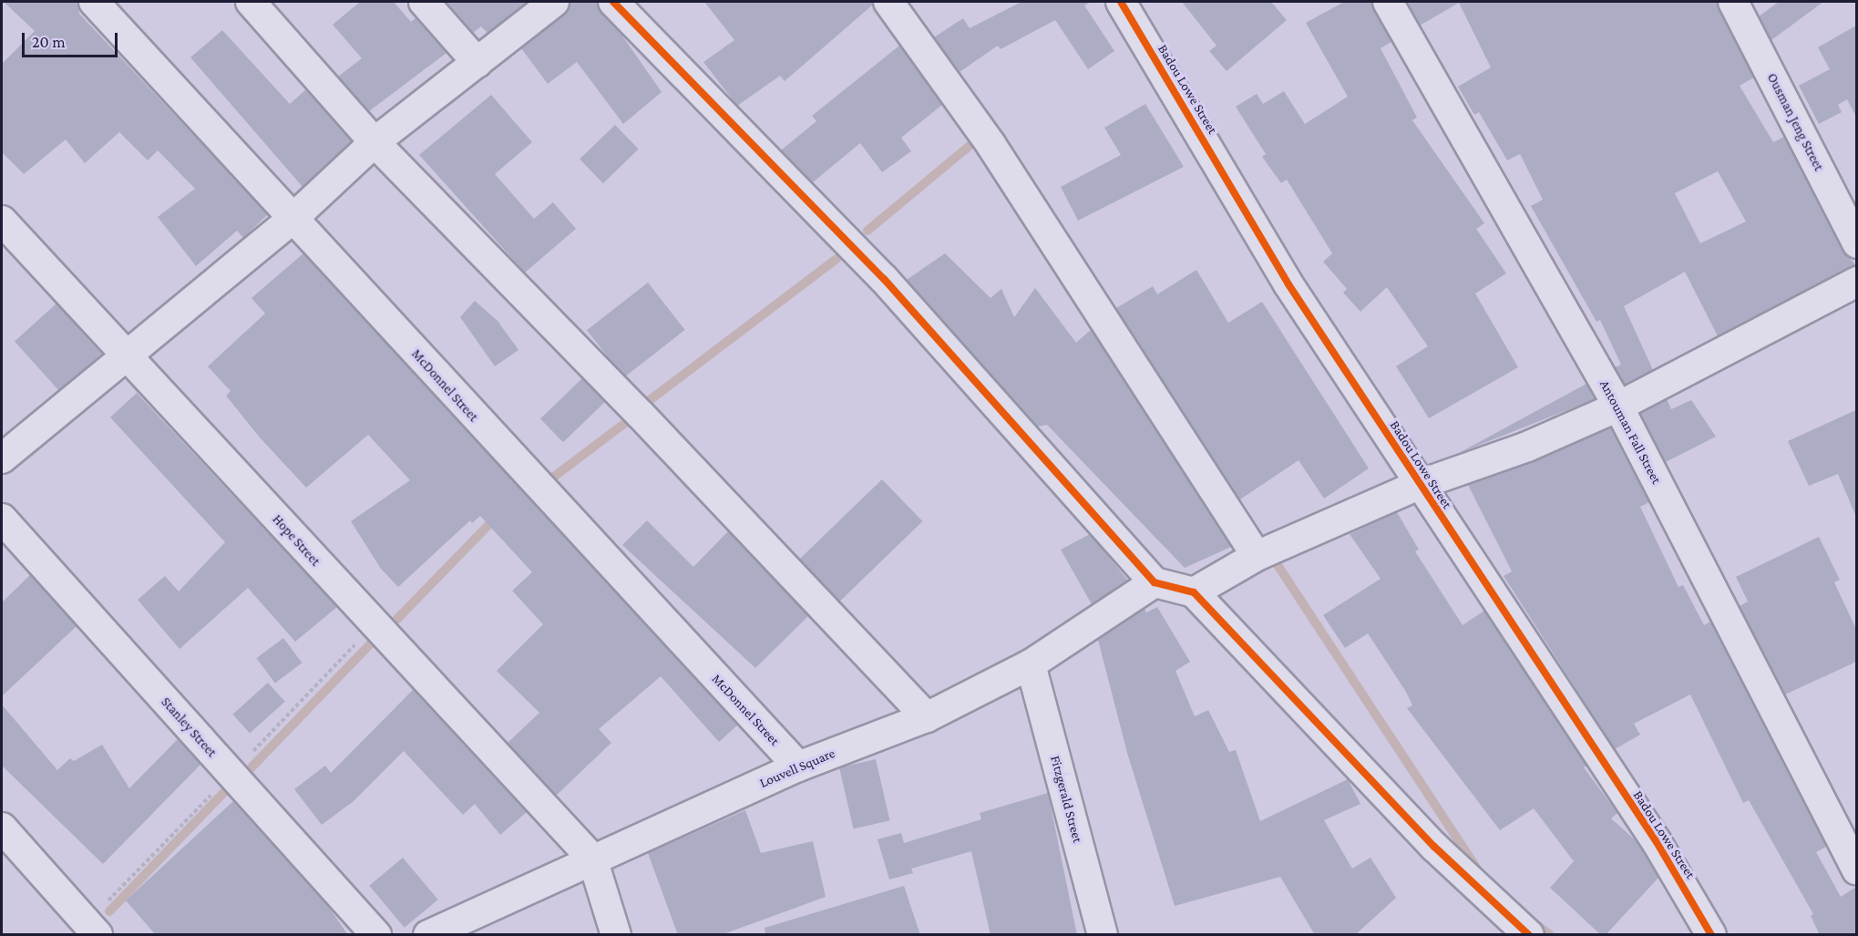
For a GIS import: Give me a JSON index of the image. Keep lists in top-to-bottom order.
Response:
{
  "streets": {
    "street": [
      "Badou Lowe Street",
      "Ousman Jeng Street",
      "McDonnel Street",
      "Antouman Fall Street",
      "Hope Street",
      "Stanley Street",
      "Louvell Square",
      "Fitzgerald Street"
    ]
  },
  "crossings": [
    ["McDonnel Street", "Louvell Square"],
    ["Hope Street", "Louvell Square"],
    ["Louvell Square", "Fitzgerald Street"]
  ],
  "scale_bar": "20 m"
}
